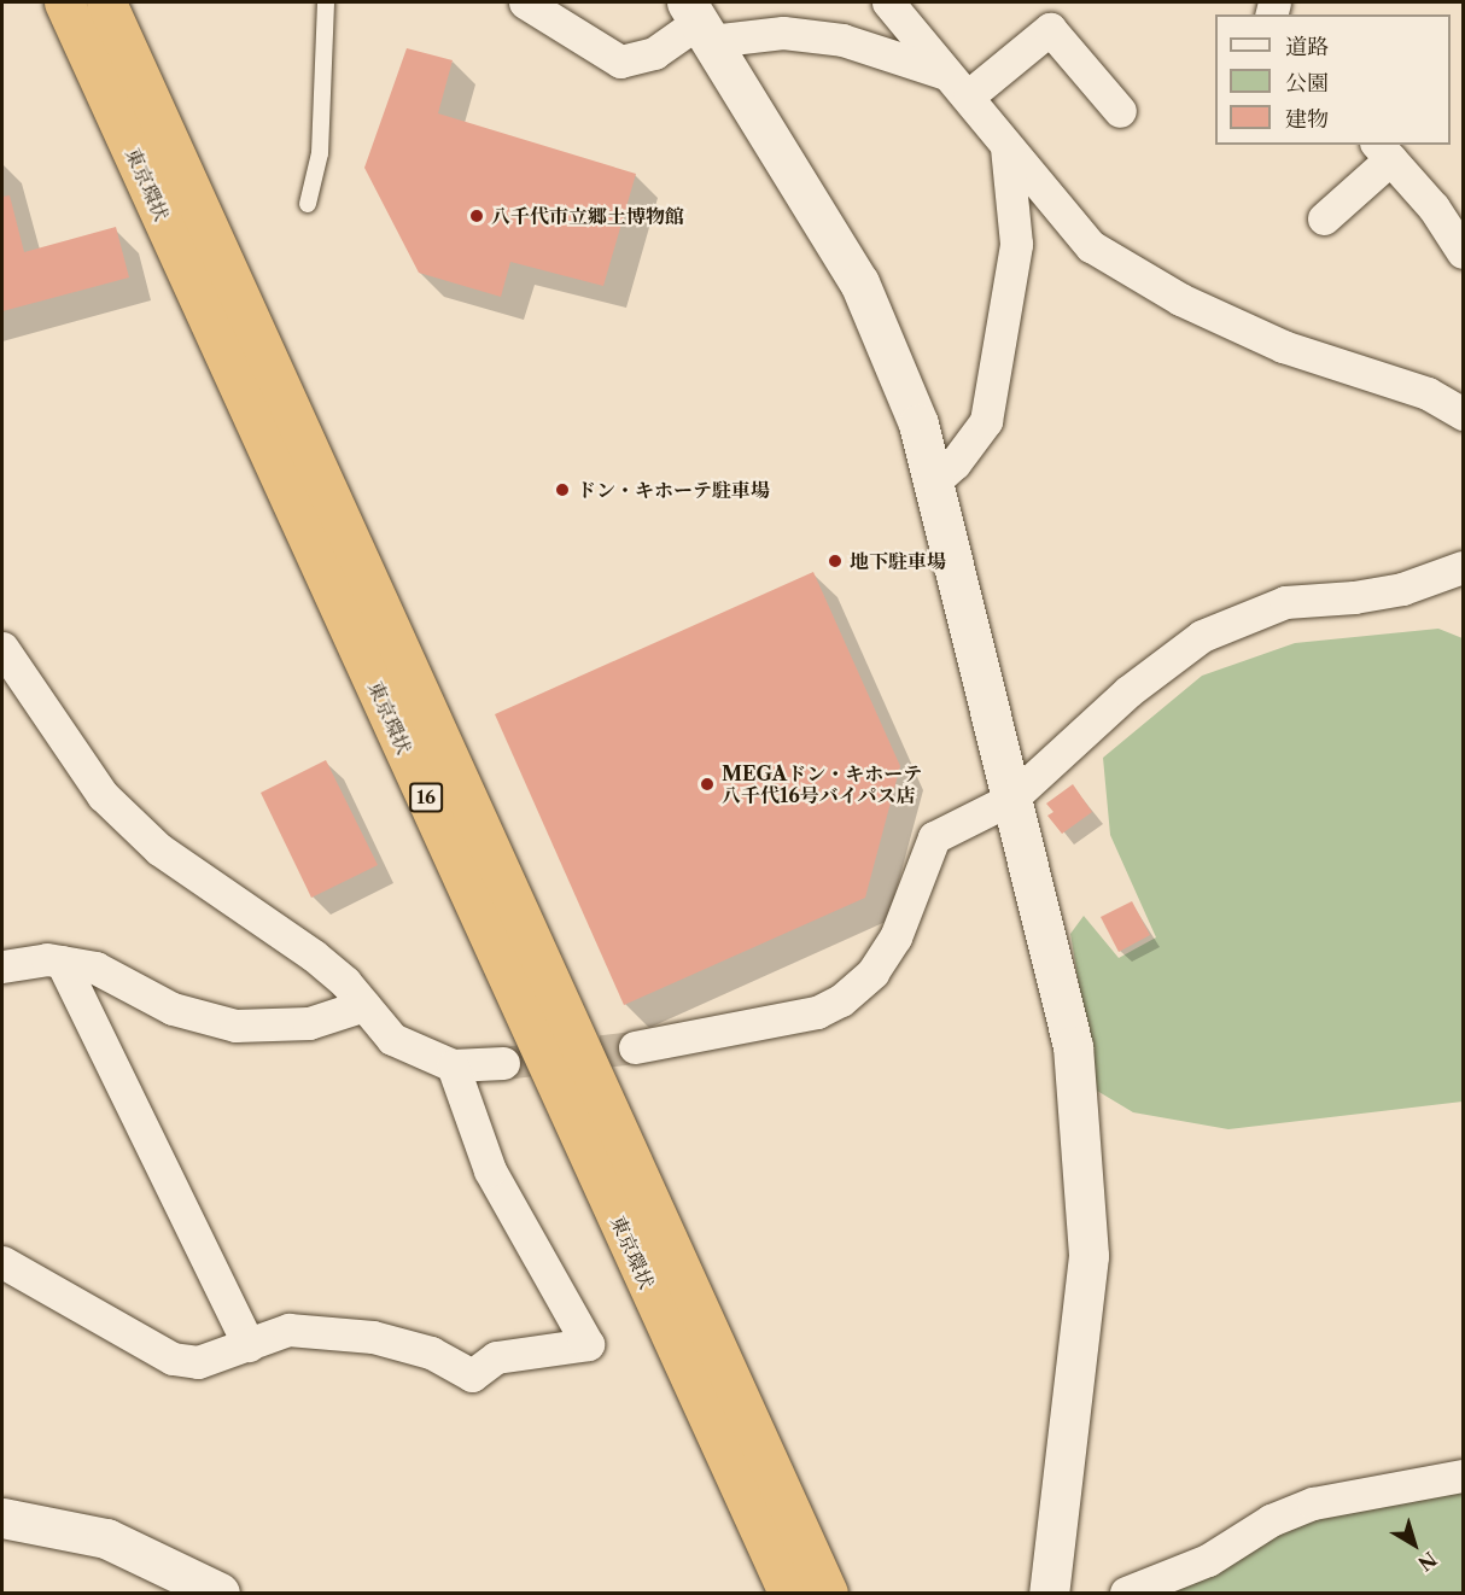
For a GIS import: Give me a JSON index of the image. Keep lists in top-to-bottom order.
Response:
{
  "streets": {
    "highway": ["東京環状", "16"]
  },
  "places": [
    "八千代市立郷土博物館",
    "ドン・キホーテ駐車場",
    "地下駐車場",
    "MEGAドン・キホーテ 八千代16号バイパス店"
  ],
  "legend": ["道路", "公園", "建物"],
  "north": "bottom right"
}
